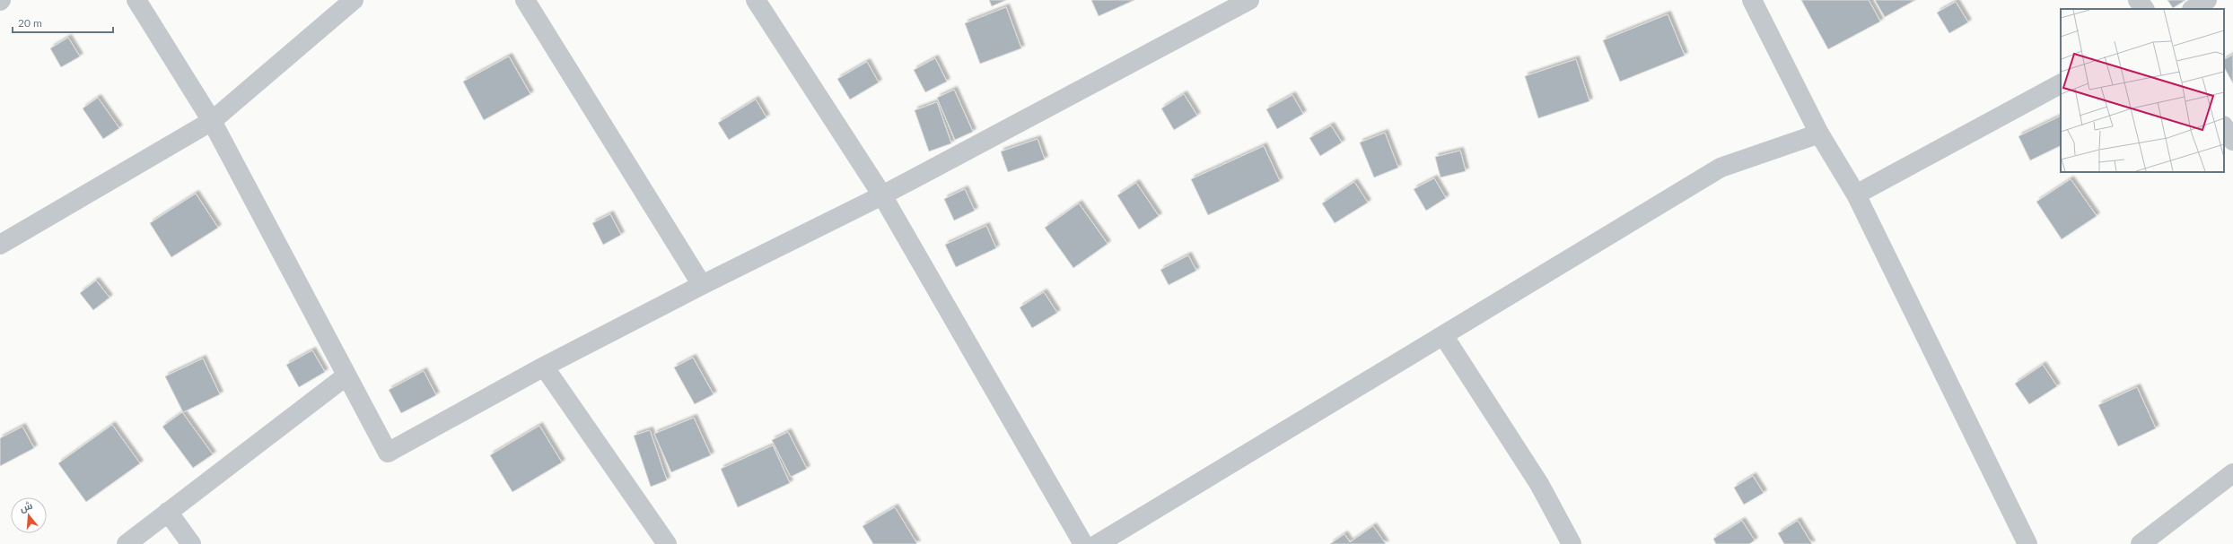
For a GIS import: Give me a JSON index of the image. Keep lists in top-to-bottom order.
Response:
{
  "scale_bar": "20 m",
  "north": "top"
}
